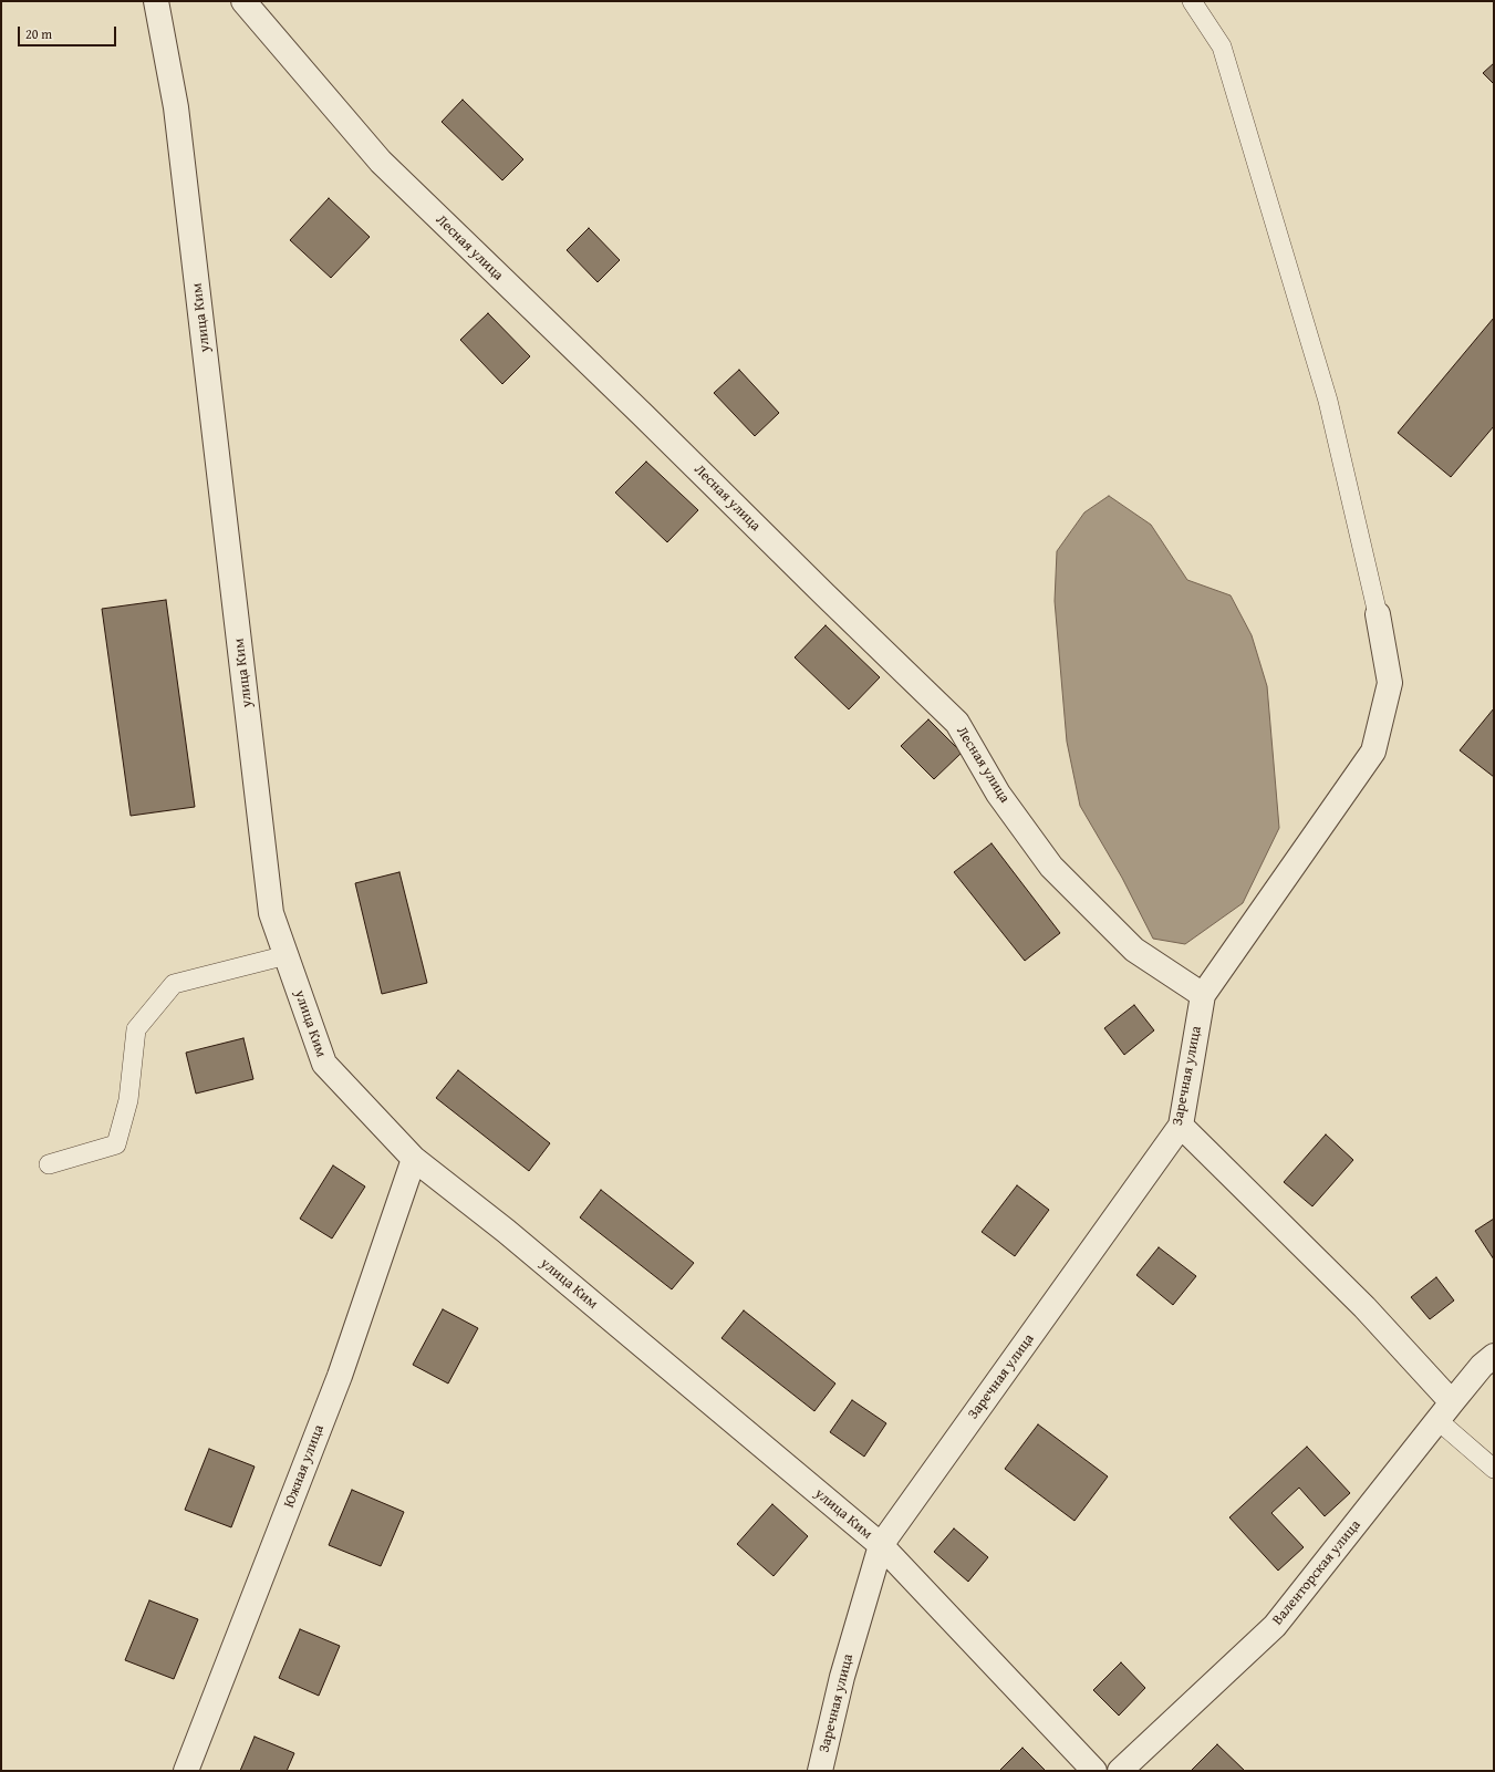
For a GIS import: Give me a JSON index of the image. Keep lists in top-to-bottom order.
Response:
{
  "streets": {
    "street": [
      "Лесная улица",
      "улица Ким",
      "Заречная улица",
      "Южная улица",
      "Валенторская улица"
    ]
  },
  "crossings": [
    ["Лесная улица", "Заречная улица"],
    ["улица Ким", "Заречная улица"],
    ["улица Ким", "Южная улица"]
  ],
  "scale_bar": "20 m"
}
